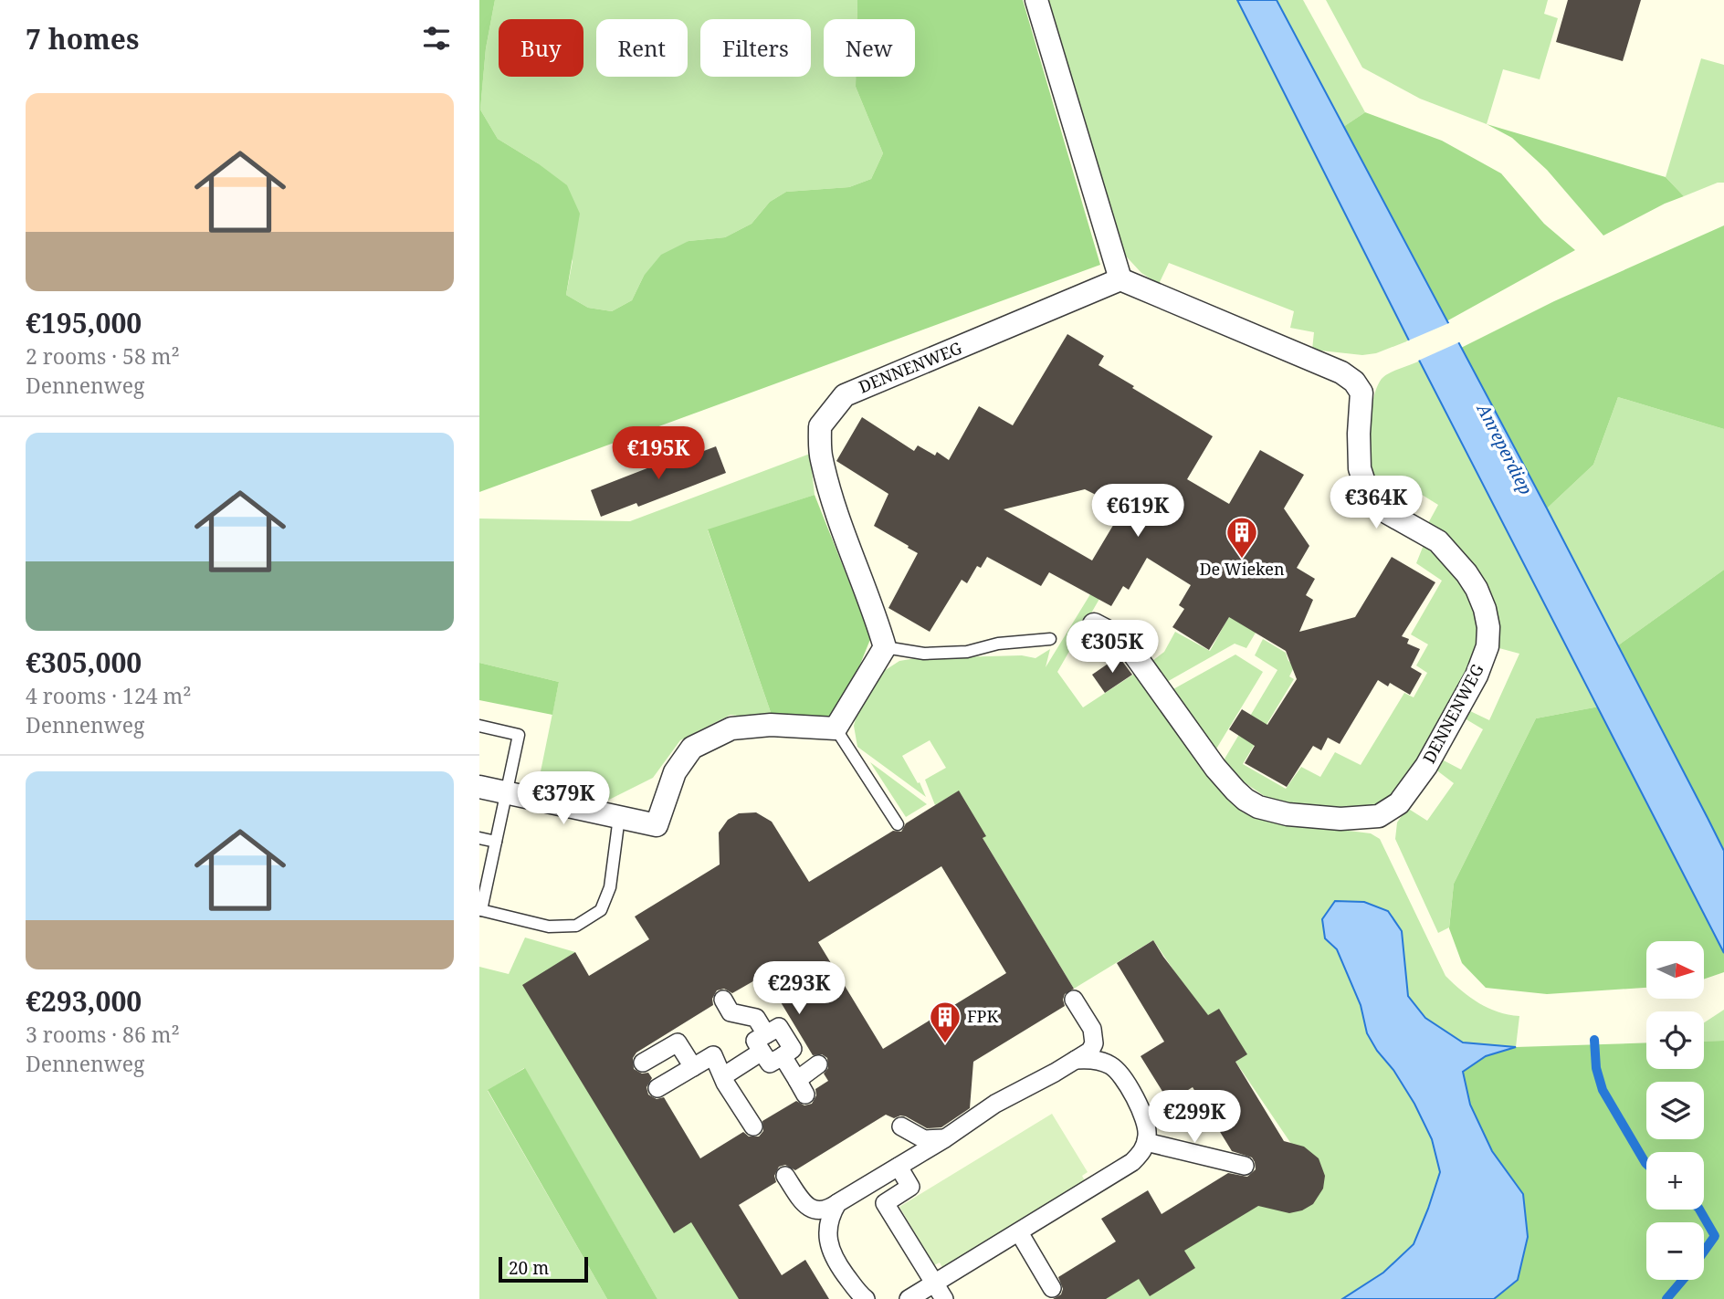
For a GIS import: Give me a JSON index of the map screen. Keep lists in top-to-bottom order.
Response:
{
  "streets": {
    "street": ["DENNENWEG"]
  },
  "water": ["Anreperdiep"],
  "places": {
    "building": ["De Wieken", "FPK"]
  },
  "scale_bar": "20 m",
  "north": "right",
  "page": {
    "heading": "7 homes",
    "chip": [
      "Buy",
      "Rent",
      "Filters",
      "New"
    ],
    "list": [
      {
        "name": "€195,000",
        "note": "2 rooms · 58 m² · Dennenweg"
      },
      {
        "name": "€305,000",
        "note": "4 rooms · 124 m² · Dennenweg"
      },
      {
        "name": "€293,000",
        "note": "3 rooms · 86 m² · Dennenweg"
      }
    ],
    "price": [
      "€195K",
      "€364K",
      "€619K",
      "€305K",
      "€379K",
      "€293K",
      "€299K"
    ],
    "map_buttons": ["+", "−"],
    "scale": "20 m"
  }
}
